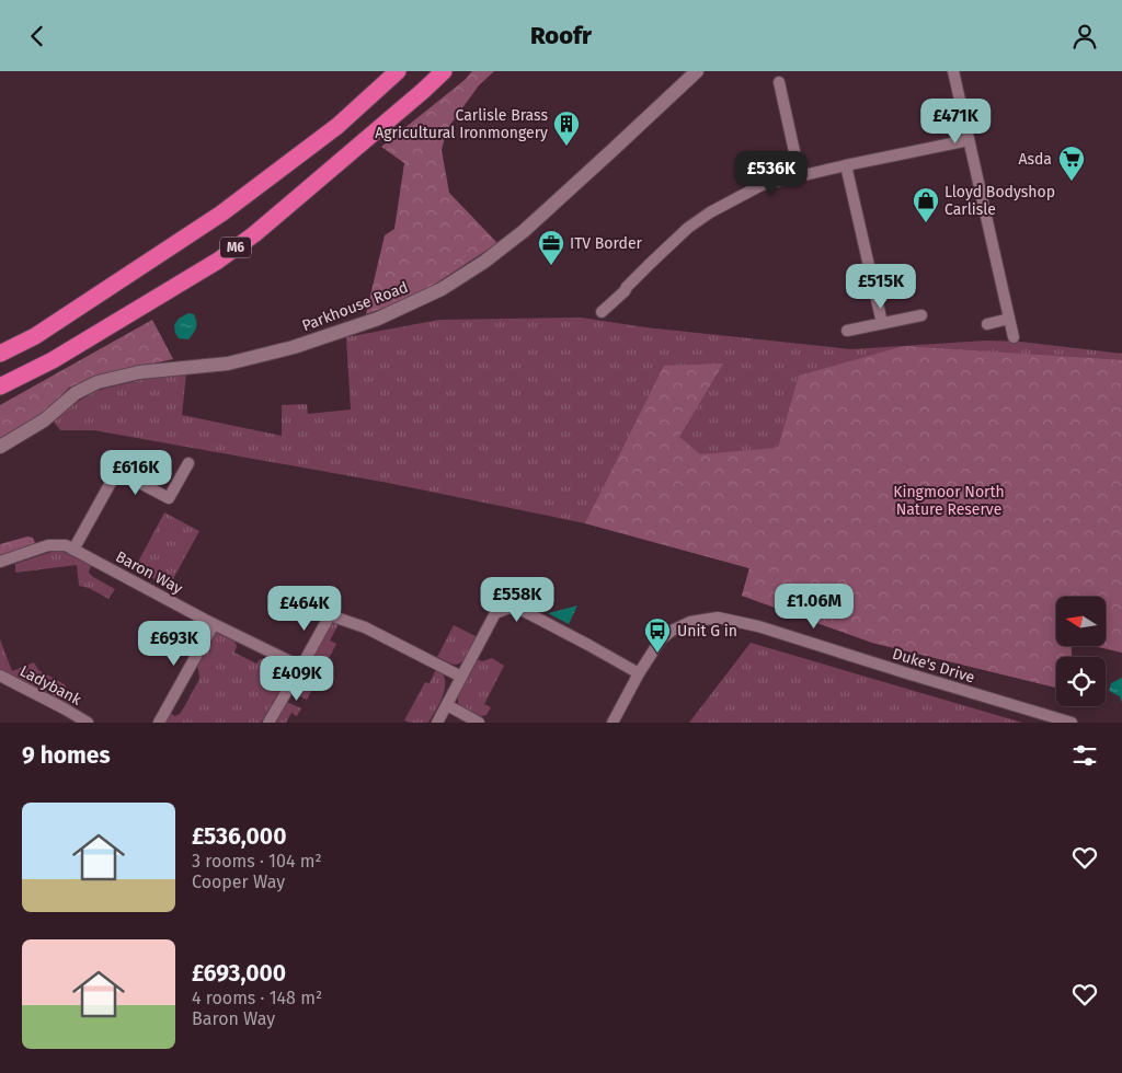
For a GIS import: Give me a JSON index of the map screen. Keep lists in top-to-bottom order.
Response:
{
  "streets": {
    "highway": ["M6"],
    "street": [
      "Parkhouse Road",
      "Baron Way",
      "Duke's Drive",
      "Ladybank"
    ]
  },
  "parks": ["Kingmoor North Nature Reserve"],
  "places": {
    "building": ["Carlisle Brass Agricultural Ironmongery"],
    "supermarket": ["Asda"],
    "shop": ["Lloyd Bodyshop Carlisle"],
    "office": ["ITV Border"],
    "bus stop": ["Unit G in"]
  },
  "north": "left",
  "page": {
    "header": "Roofr",
    "price": [
      "£471K",
      "£536K",
      "£515K",
      "£616K",
      "£558K",
      "£1.06M",
      "£464K",
      "£693K",
      "£409K"
    ],
    "heading": "9 homes",
    "list": [
      {
        "name": "£536,000",
        "note": "3 rooms · 104 m² · Cooper Way"
      },
      {
        "name": "£693,000",
        "note": "4 rooms · 148 m² · Baron Way"
      }
    ]
  }
}
